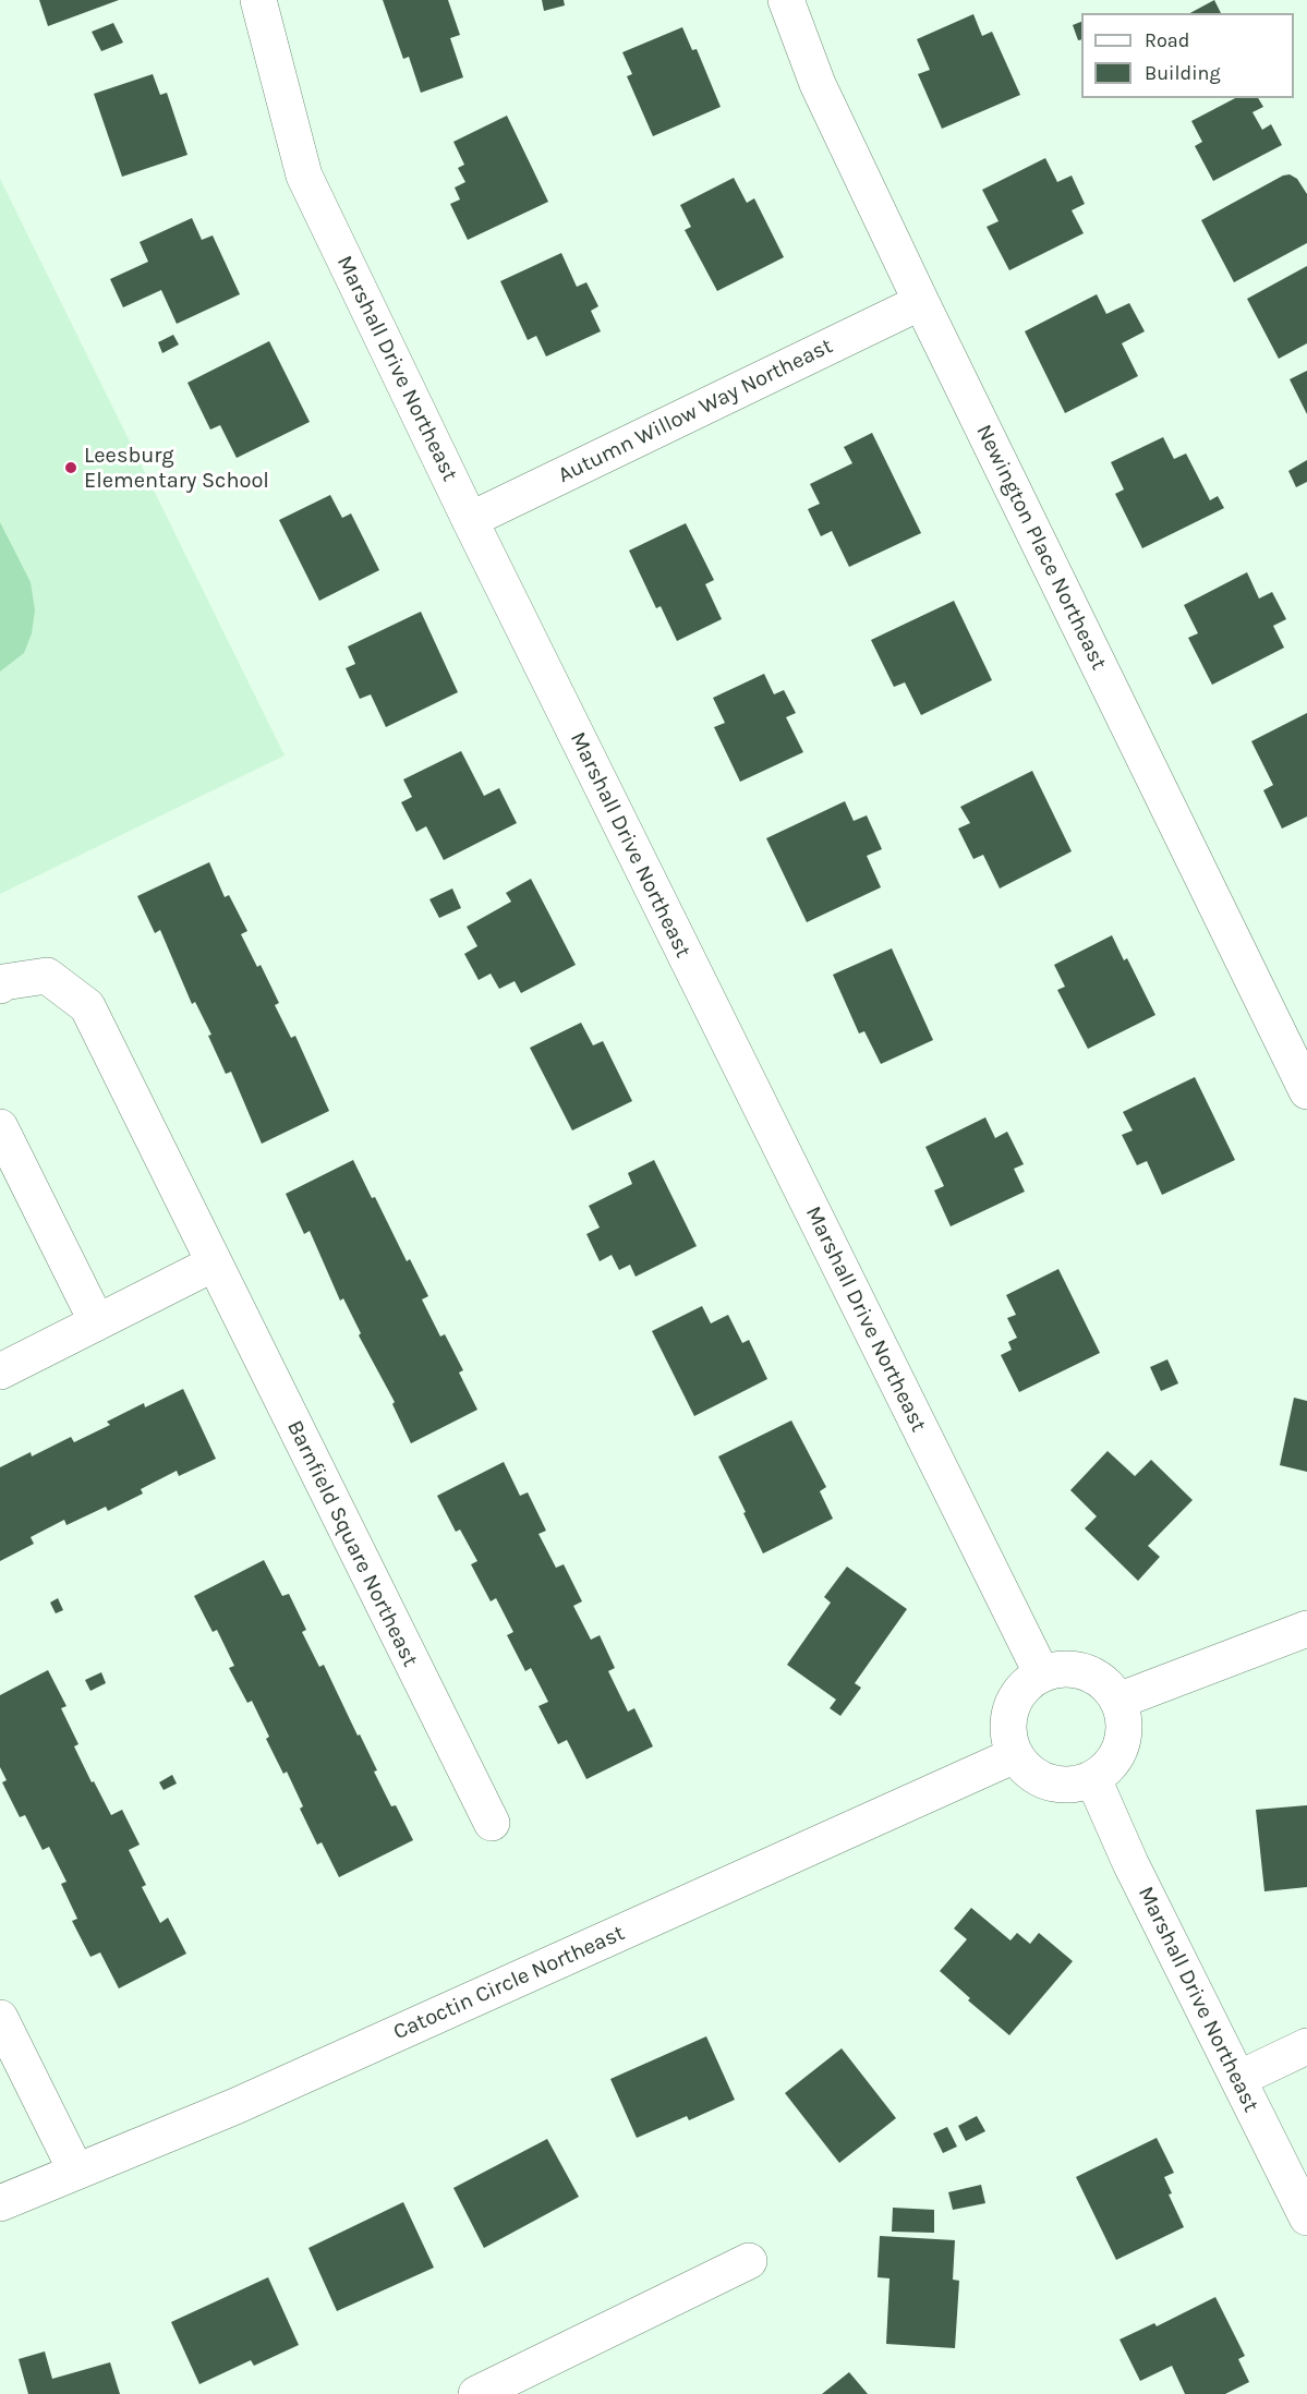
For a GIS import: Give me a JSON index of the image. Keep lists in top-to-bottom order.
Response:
{
  "streets": {
    "street": [
      "Marshall Drive Northeast",
      "Autumn Willow Way Northeast",
      "Newington Place Northeast",
      "Barnfield Square Northeast",
      "Catoctin Circle Northeast"
    ]
  },
  "crossings": [
    ["Marshall Drive Northeast", "Autumn Willow Way Northeast"],
    ["Marshall Drive Northeast", "Catoctin Circle Northeast"],
    ["Autumn Willow Way Northeast", "Newington Place Northeast"]
  ],
  "places": ["Leesburg Elementary School"],
  "legend": ["Road", "Building"]
}
